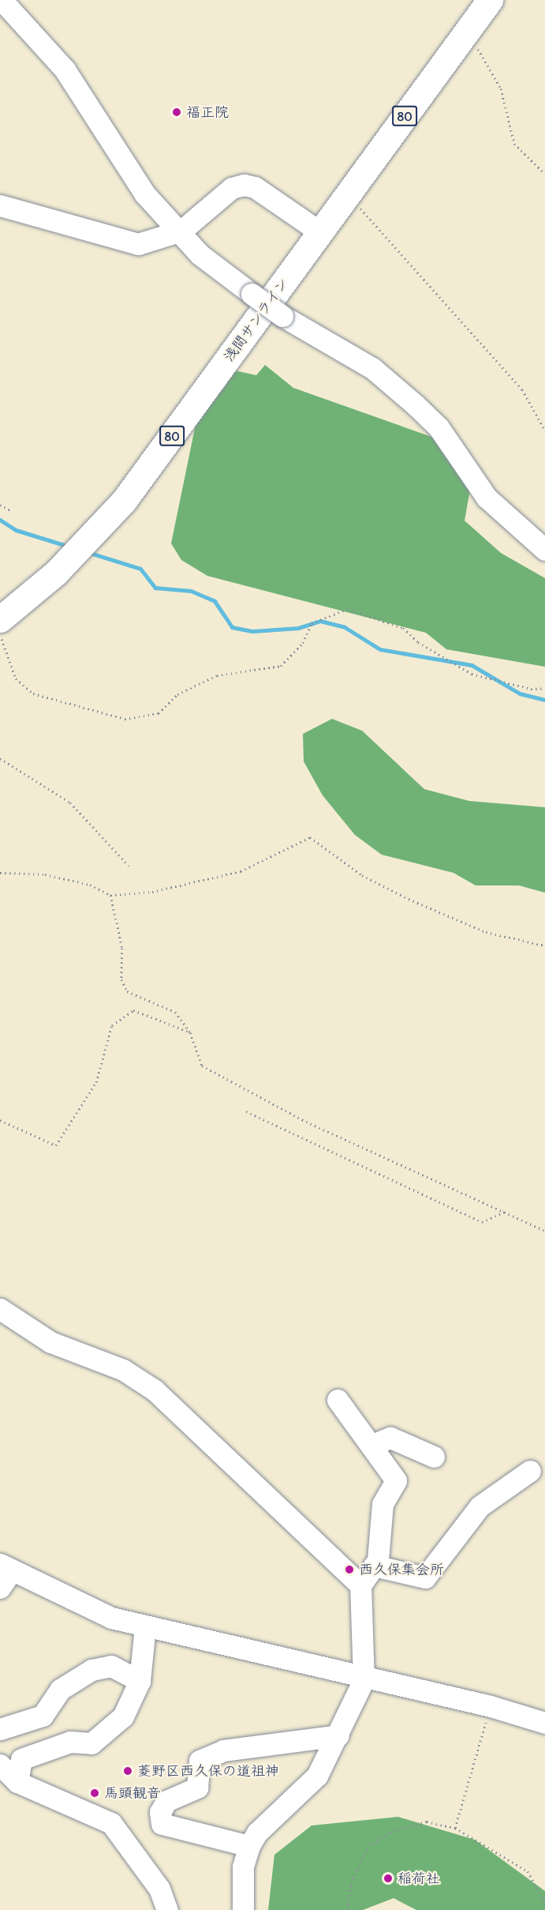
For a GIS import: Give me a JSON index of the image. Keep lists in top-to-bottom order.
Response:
{
  "streets": {
    "main road": ["80", "浅間サンライン"]
  },
  "places": [
    "福正院",
    "西久保集会所",
    "菱野区西久保の道祖神",
    "馬頭観音",
    "稲荷社"
  ]
}
